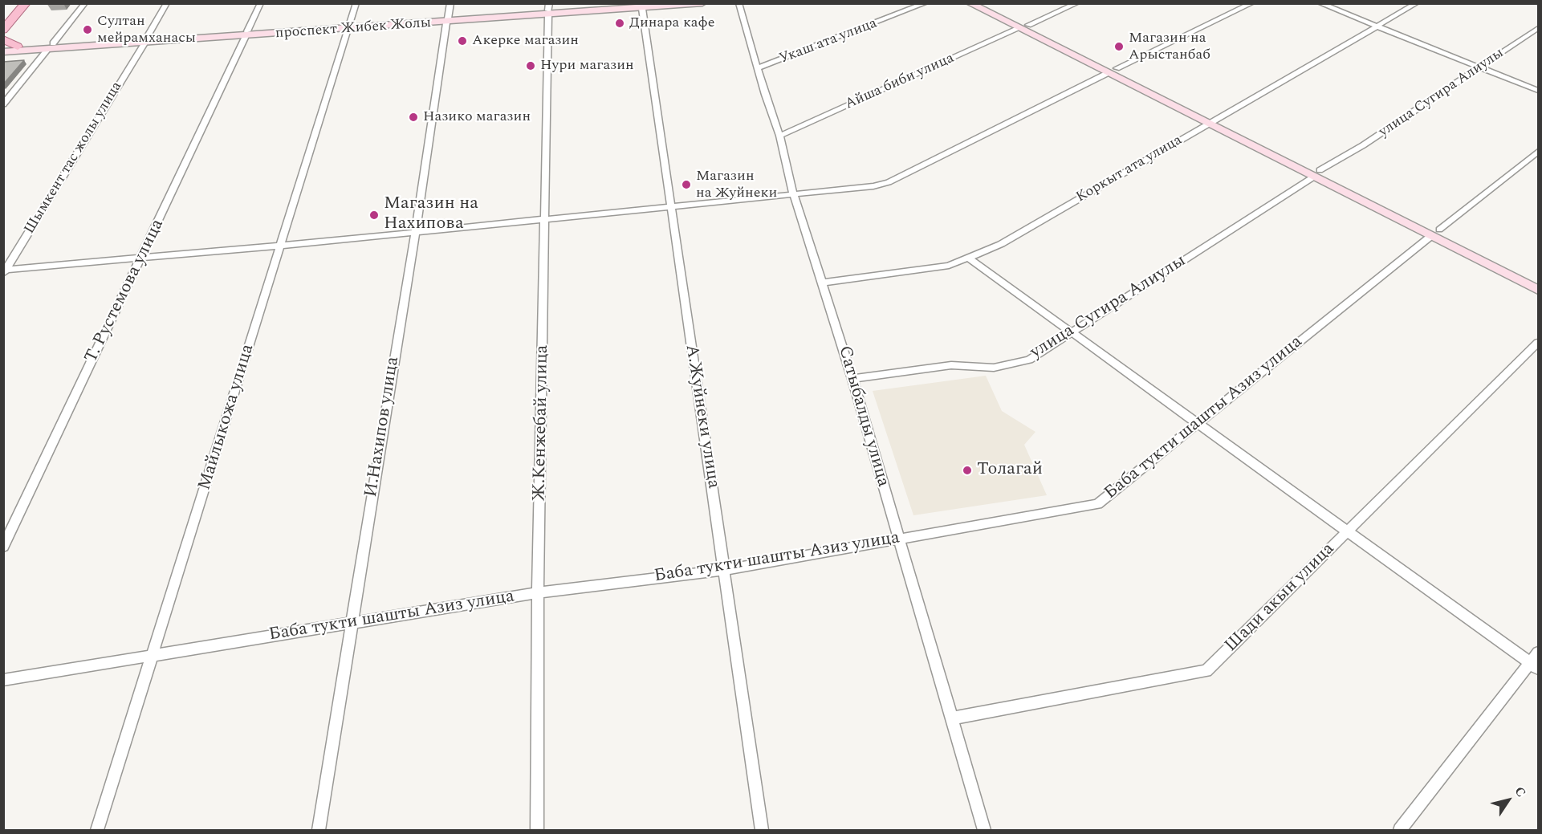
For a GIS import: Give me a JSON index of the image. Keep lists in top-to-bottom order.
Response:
{
  "streets": {
    "street": [
      "проспект Жибек Жолы",
      "Укаш ата улица",
      "Айша биби улица",
      "улица Сугира Алиулы",
      "Шымкент тас жолы улица",
      "Коркыт ата улица",
      "Т. Рустемова улица",
      "А.Жуйнеки улица",
      "Сатыбалды улица",
      "Майлыкожа улица",
      "Баба тукти шашты Азиз улица",
      "Ж.Кенжебай улица",
      "И.Нахипов улица",
      "Шади акын улица"
    ]
  },
  "crossings": [
    ["проспект Жибек Жолы", "Шымкент тас жолы улица"],
    ["проспект Жибек Жолы", "Т. Рустемова улица"],
    ["проспект Жибек Жолы", "А.Жуйнеки улица"],
    ["проспект Жибек Жолы", "Майлыкожа улица"],
    ["проспект Жибек Жолы", "Ж.Кенжебай улица"],
    ["проспект Жибек Жолы", "И.Нахипов улица"],
    ["Укаш ата улица", "Сатыбалды улица"],
    ["Айша биби улица", "Сатыбалды улица"],
    ["улица Сугира Алиулы", "Сатыбалды улица"],
    ["Коркыт ата улица", "Сатыбалды улица"],
    ["А.Жуйнеки улица", "Баба тукти шашты Азиз улица"],
    ["Сатыбалды улица", "Баба тукти шашты Азиз улица"],
    ["Сатыбалды улица", "Шади акын улица"],
    ["Майлыкожа улица", "Баба тукти шашты Азиз улица"],
    ["Баба тукти шашты Азиз улица", "Ж.Кенжебай улица"],
    ["Баба тукти шашты Азиз улица", "И.Нахипов улица"]
  ],
  "places": [
    "Динара кафе",
    "Султан мейрамханасы",
    "Акерке магазин",
    "Магазин на Арыстанбаб",
    "Нури магазин",
    "Назико магазин",
    "Магазин на Жуйнеки",
    "Магазин на Нахипова",
    "Толагай"
  ],
  "north": "top right"
}
